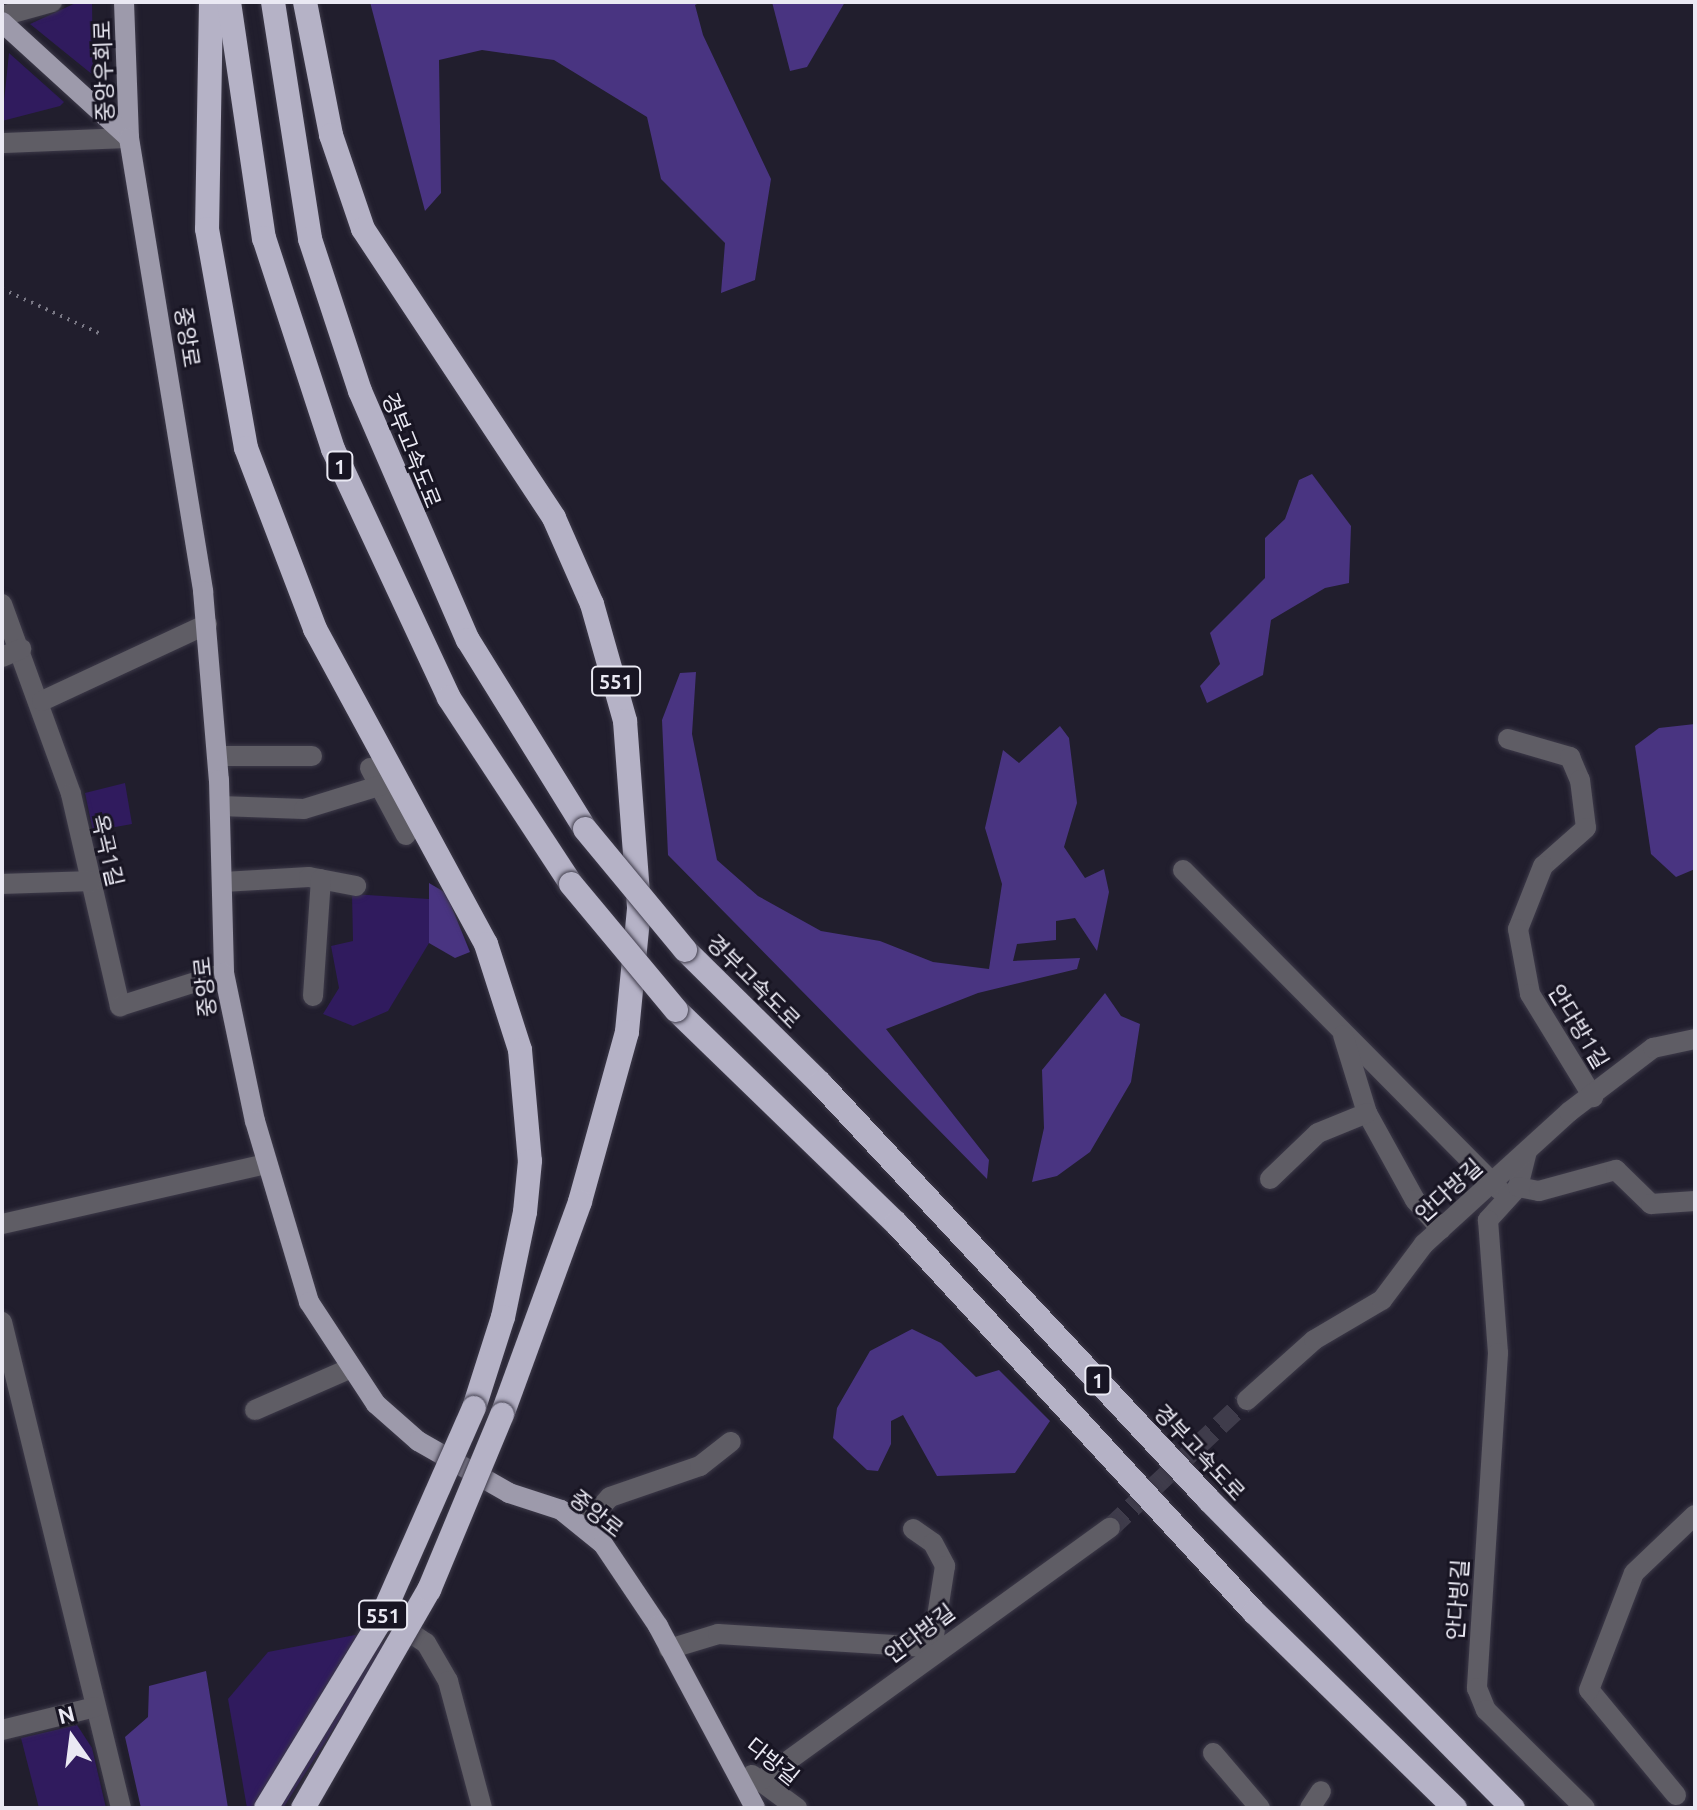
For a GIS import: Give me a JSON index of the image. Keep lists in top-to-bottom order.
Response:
{
  "streets": {
    "highway": ["경부고속도로", "1", "551"],
    "main road": ["중앙우회로", "중앙로"],
    "street": [
      "옥곡1길",
      "안다방1길",
      "안다방길",
      "안다빙길",
      "다방길"
    ]
  },
  "crossings": [
    ["중앙우회로", "중앙로"],
    ["중앙로", "옥곡1길"],
    ["중앙로", "다방길"],
    ["안다방1길", "안다방길"],
    ["안다방길", "다방길"]
  ],
  "north": "top"
}
